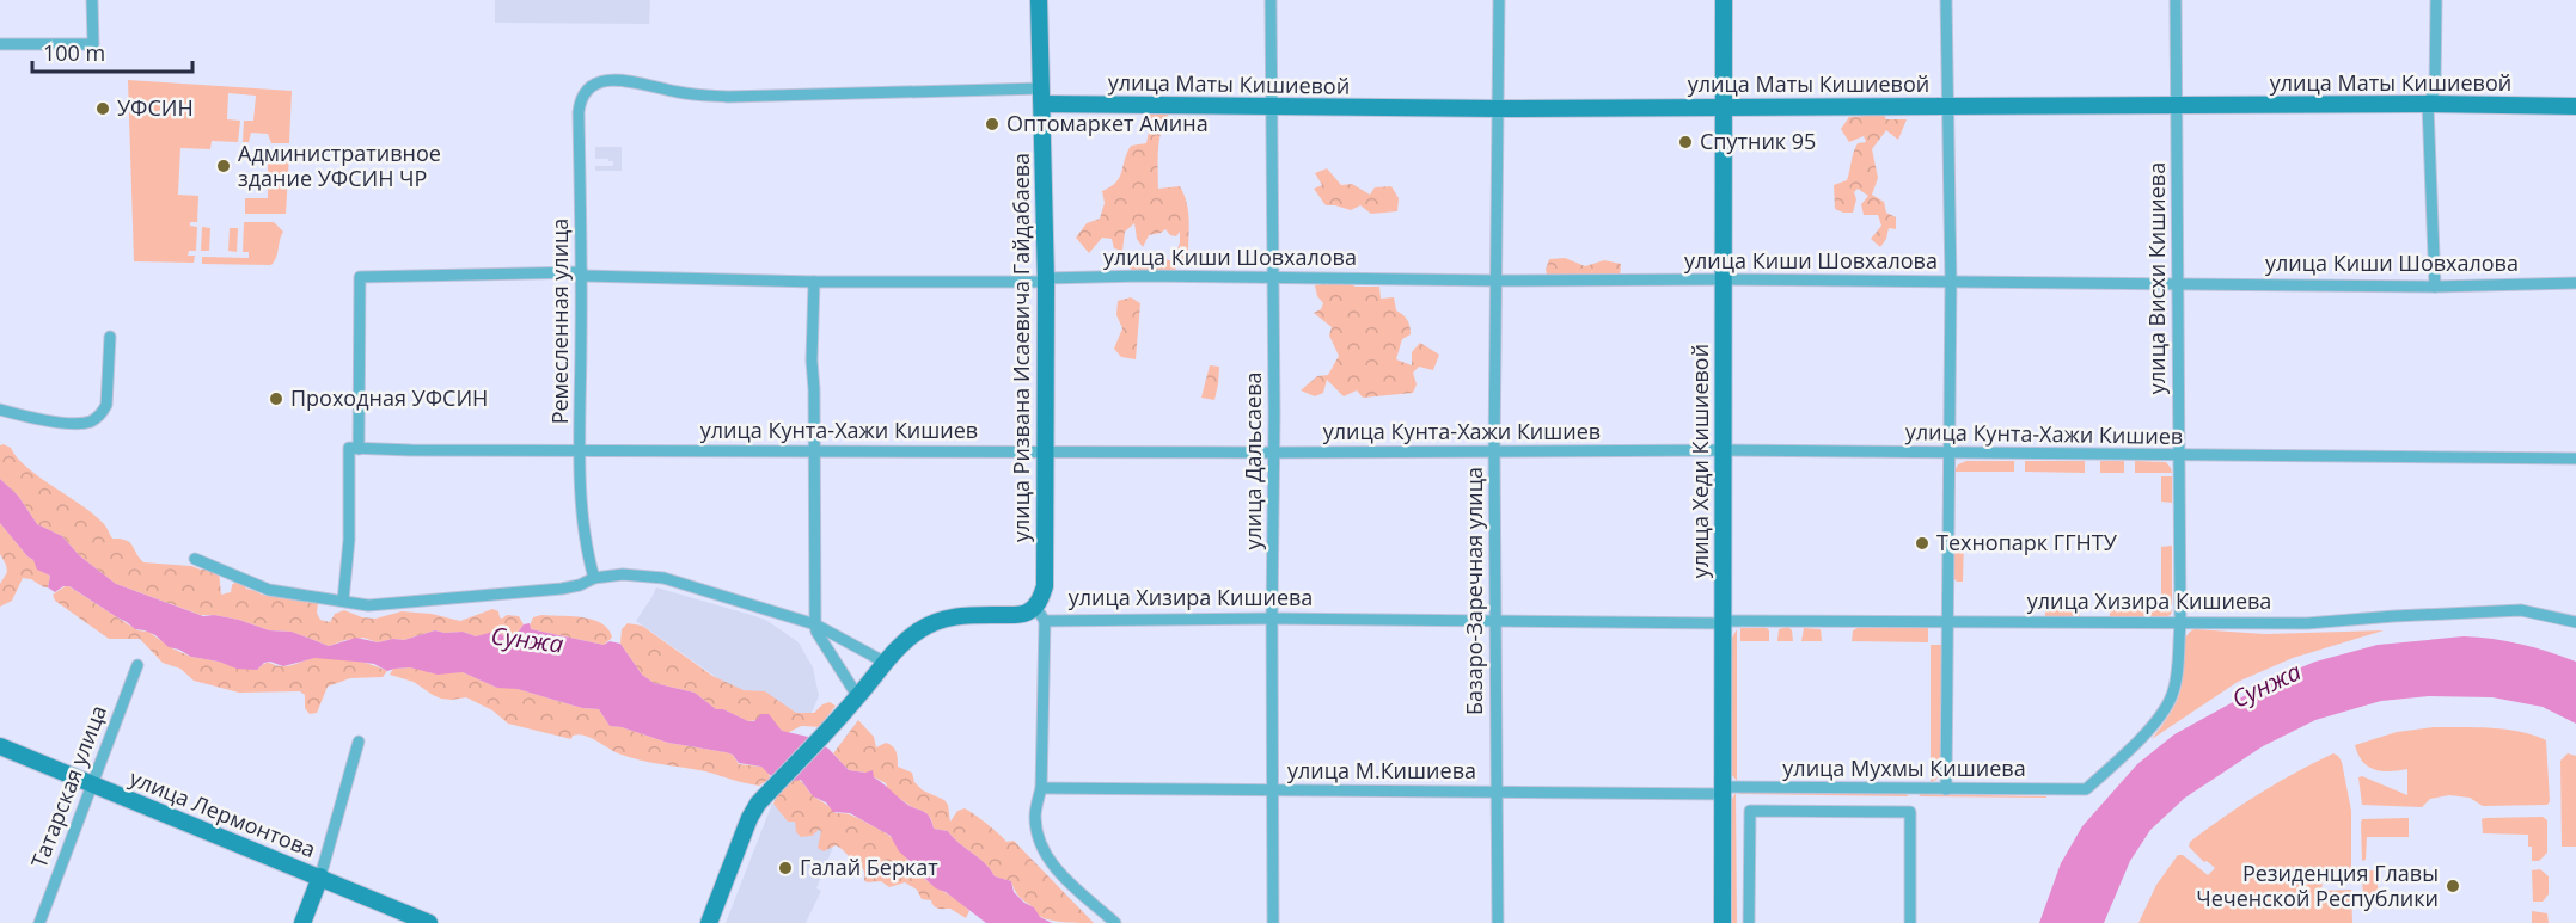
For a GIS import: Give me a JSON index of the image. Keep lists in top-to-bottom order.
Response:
{
  "streets": {
    "street": [
      "улица Маты Кишиевой",
      "улица Киши Шовхалова",
      "улица Висхи Кишиева",
      "Ремесленная улица",
      "улица Ризвана Исаевича Гайдабаева",
      "улица Кунта-Хажи Кишиев",
      "улица Дальсаева",
      "улица Хеди Кишиевой",
      "Базаро-Заречная улица",
      "улица Хизира Кишиева",
      "улица Мухмы Кишиева",
      "улица М.Кишиева",
      "Татарская улица",
      "улица Лермонтова"
    ]
  },
  "crossings": [
    ["улица Маты Кишиевой", "улица Висхи Кишиева"],
    ["улица Маты Кишиевой", "Ремесленная улица"],
    ["улица Маты Кишиевой", "улица Ризвана Исаевича Гайдабаева"],
    ["улица Маты Кишиевой", "улица Дальсаева"],
    ["улица Маты Кишиевой", "улица Хеди Кишиевой"],
    ["улица Маты Кишиевой", "Базаро-Заречная улица"],
    ["улица Киши Шовхалова", "улица Висхи Кишиева"],
    ["улица Киши Шовхалова", "Ремесленная улица"],
    ["улица Киши Шовхалова", "улица Ризвана Исаевича Гайдабаева"],
    ["улица Киши Шовхалова", "улица Кунта-Хажи Кишиев"],
    ["улица Киши Шовхалова", "улица Дальсаева"],
    ["улица Киши Шовхалова", "улица Хеди Кишиевой"],
    ["улица Киши Шовхалова", "Базаро-Заречная улица"],
    ["улица Висхи Кишиева", "улица Кунта-Хажи Кишиев"],
    ["улица Висхи Кишиева", "улица Хизира Кишиева"],
    ["улица Висхи Кишиева", "улица Мухмы Кишиева"],
    ["Ремесленная улица", "улица Кунта-Хажи Кишиев"],
    ["улица Ризвана Исаевича Гайдабаева", "улица Кунта-Хажи Кишиев"],
    ["улица Ризвана Исаевича Гайдабаева", "улица Хизира Кишиева"],
    ["улица Ризвана Исаевича Гайдабаева", "улица М.Кишиева"],
    ["улица Кунта-Хажи Кишиев", "улица Дальсаева"],
    ["улица Кунта-Хажи Кишиев", "улица Хеди Кишиевой"],
    ["улица Кунта-Хажи Кишиев", "Базаро-Заречная улица"],
    ["улица Дальсаева", "улица Хизира Кишиева"],
    ["улица Дальсаева", "улица М.Кишиева"],
    ["улица Хеди Кишиевой", "улица Хизира Кишиева"],
    ["улица Хеди Кишиевой", "улица Мухмы Кишиева"],
    ["улица Хеди Кишиевой", "улица М.Кишиева"],
    ["Базаро-Заречная улица", "улица Хизира Кишиева"],
    ["Базаро-Заречная улица", "улица М.Кишиева"],
    ["улица Мухмы Кишиева", "улица М.Кишиева"],
    ["Татарская улица", "улица Лермонтова"]
  ],
  "water": ["Сунжа"],
  "places": [
    "УФСИН",
    "Оптомаркет Амина",
    "Спутник 95",
    "Административное здание УФСИН ЧР",
    "Проходная УФСИН",
    "Технопарк ГГНТУ",
    "Галай Беркат",
    "Резиденция Главы Чеченской Республики"
  ],
  "scale_bar": "100 m"
}
